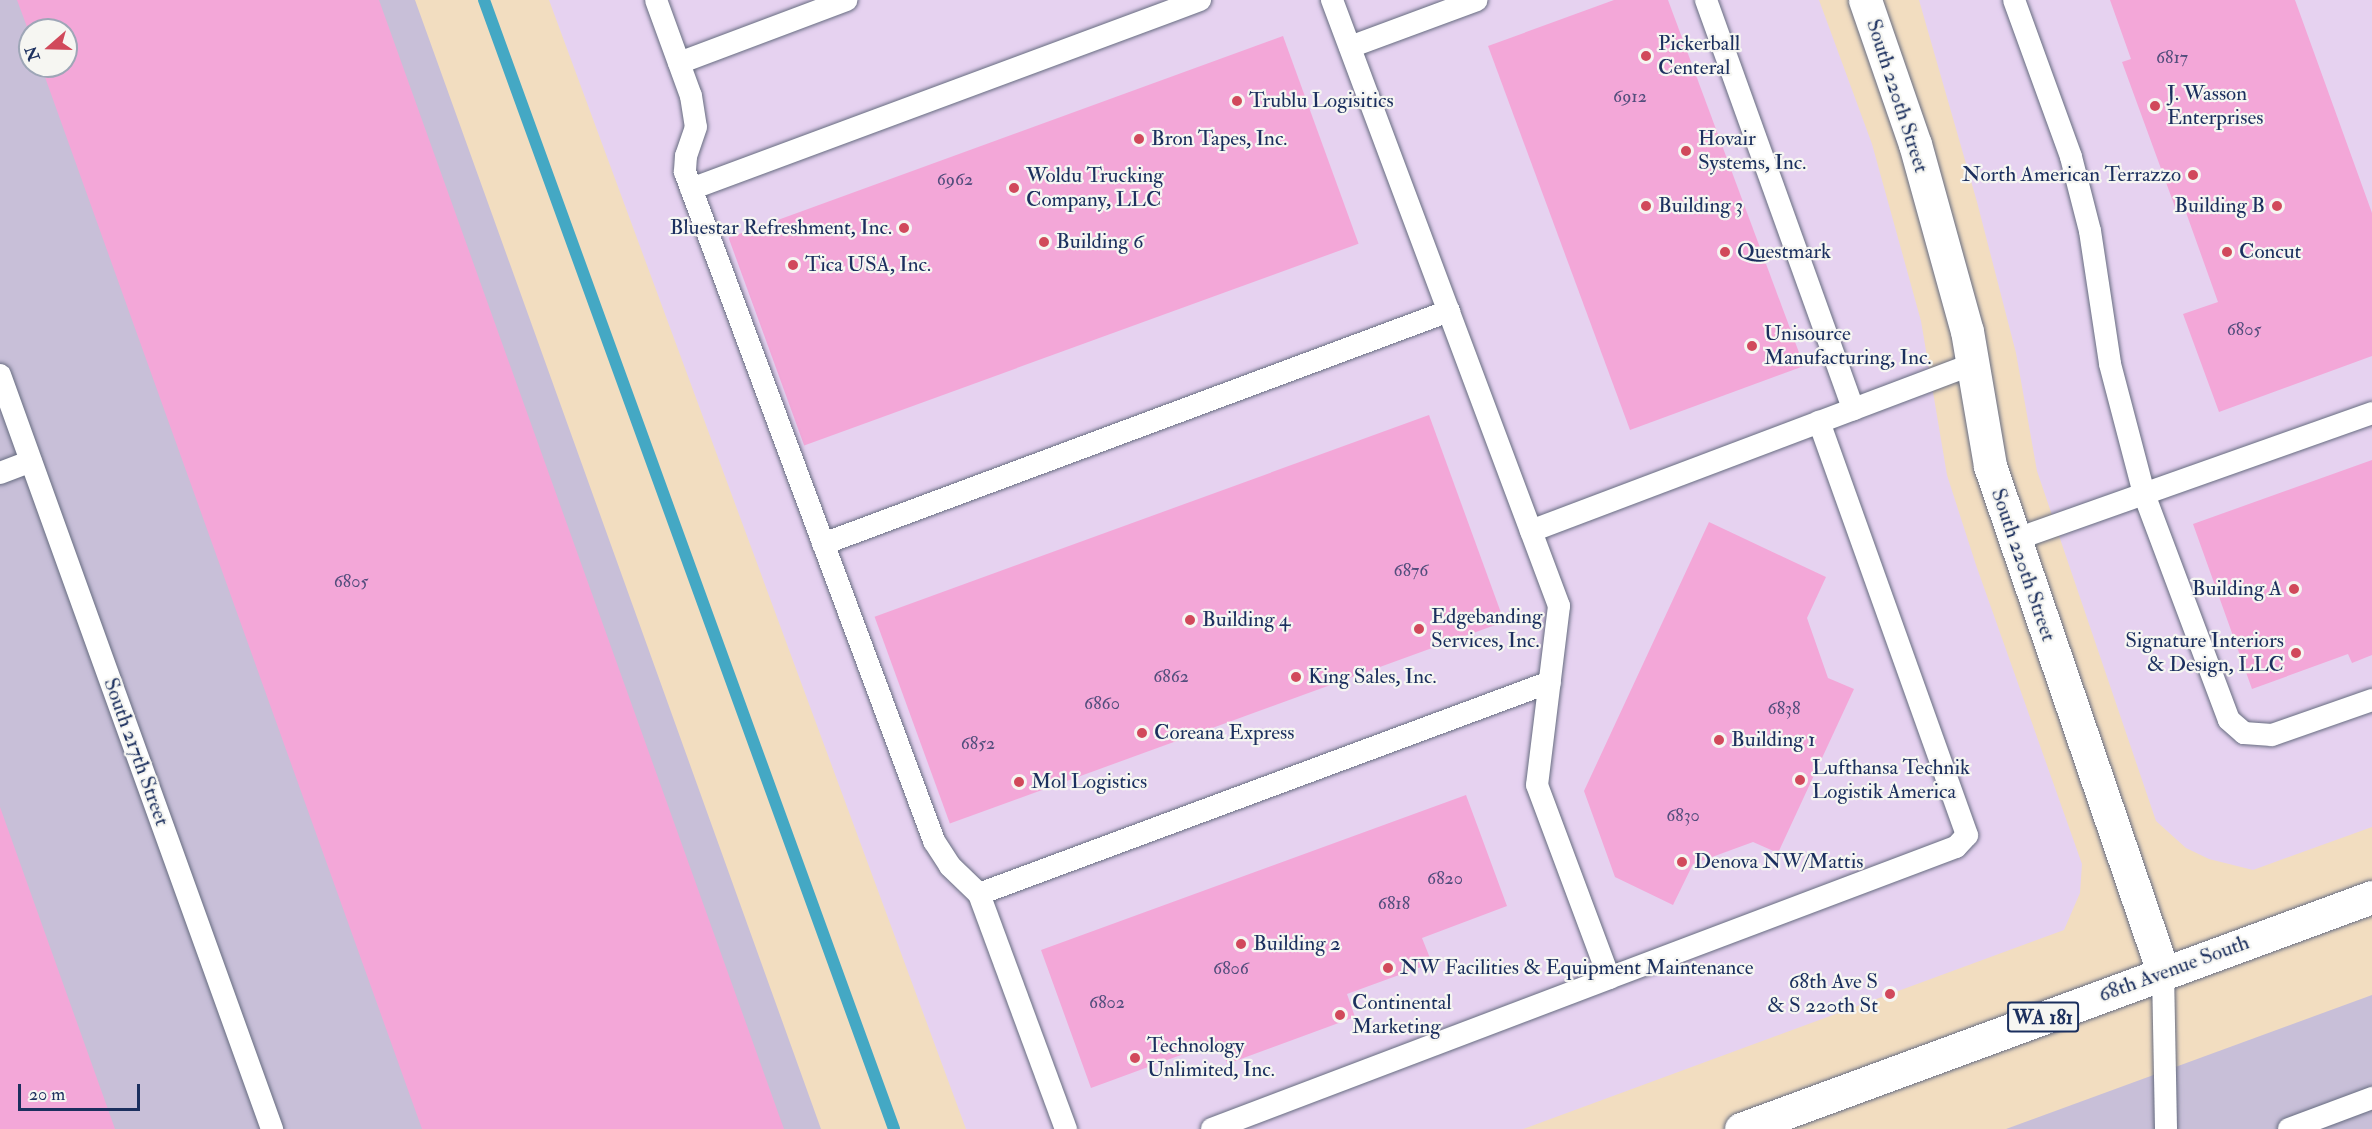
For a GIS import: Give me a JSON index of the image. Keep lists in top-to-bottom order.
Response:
{
  "streets": {
    "street": ["South 220th Street", "68th Avenue South", "WA 181"],
    "lane": ["South 217th Street"]
  },
  "crossings": [
    ["South 220th Street", "68th Avenue South"]
  ],
  "places": [
    "Pickerball Centeral",
    "Trublu Logisitics",
    "J. Wasson Enterprises",
    "Bron Tapes, Inc.",
    "Hovair Systems, Inc.",
    "North American Terrazzo",
    "Woldu Trucking Company, LLC",
    "Building 3",
    "Building B",
    "Bluestar Refreshment, Inc.",
    "Building 6",
    "Questmark",
    "Concut",
    "Tica USA, Inc.",
    "Unisource Manufacturing, Inc.",
    "Building A",
    "Building 4",
    "Edgebanding Services, Inc.",
    "Signature Interiors & Design, LLC",
    "King Sales, Inc.",
    "Coreana Express",
    "Building 1",
    "Lufthansa Technik Logistik America",
    "Mol Logistics",
    "Denova NW/Mattis",
    "Building 2",
    "NW Facilities & Equipment Maintenance",
    "68th Ave S & S 220th St",
    "Continental Marketing",
    "Technology Unlimited, Inc."
  ],
  "house_numbers": [
    "6817",
    "6912",
    "6962",
    "6805",
    "6876",
    "6805",
    "6862",
    "6860",
    "6838",
    "6852",
    "6830",
    "6820",
    "6818",
    "6806",
    "6802"
  ],
  "scale_bar": "20 m",
  "north": "left"
}
